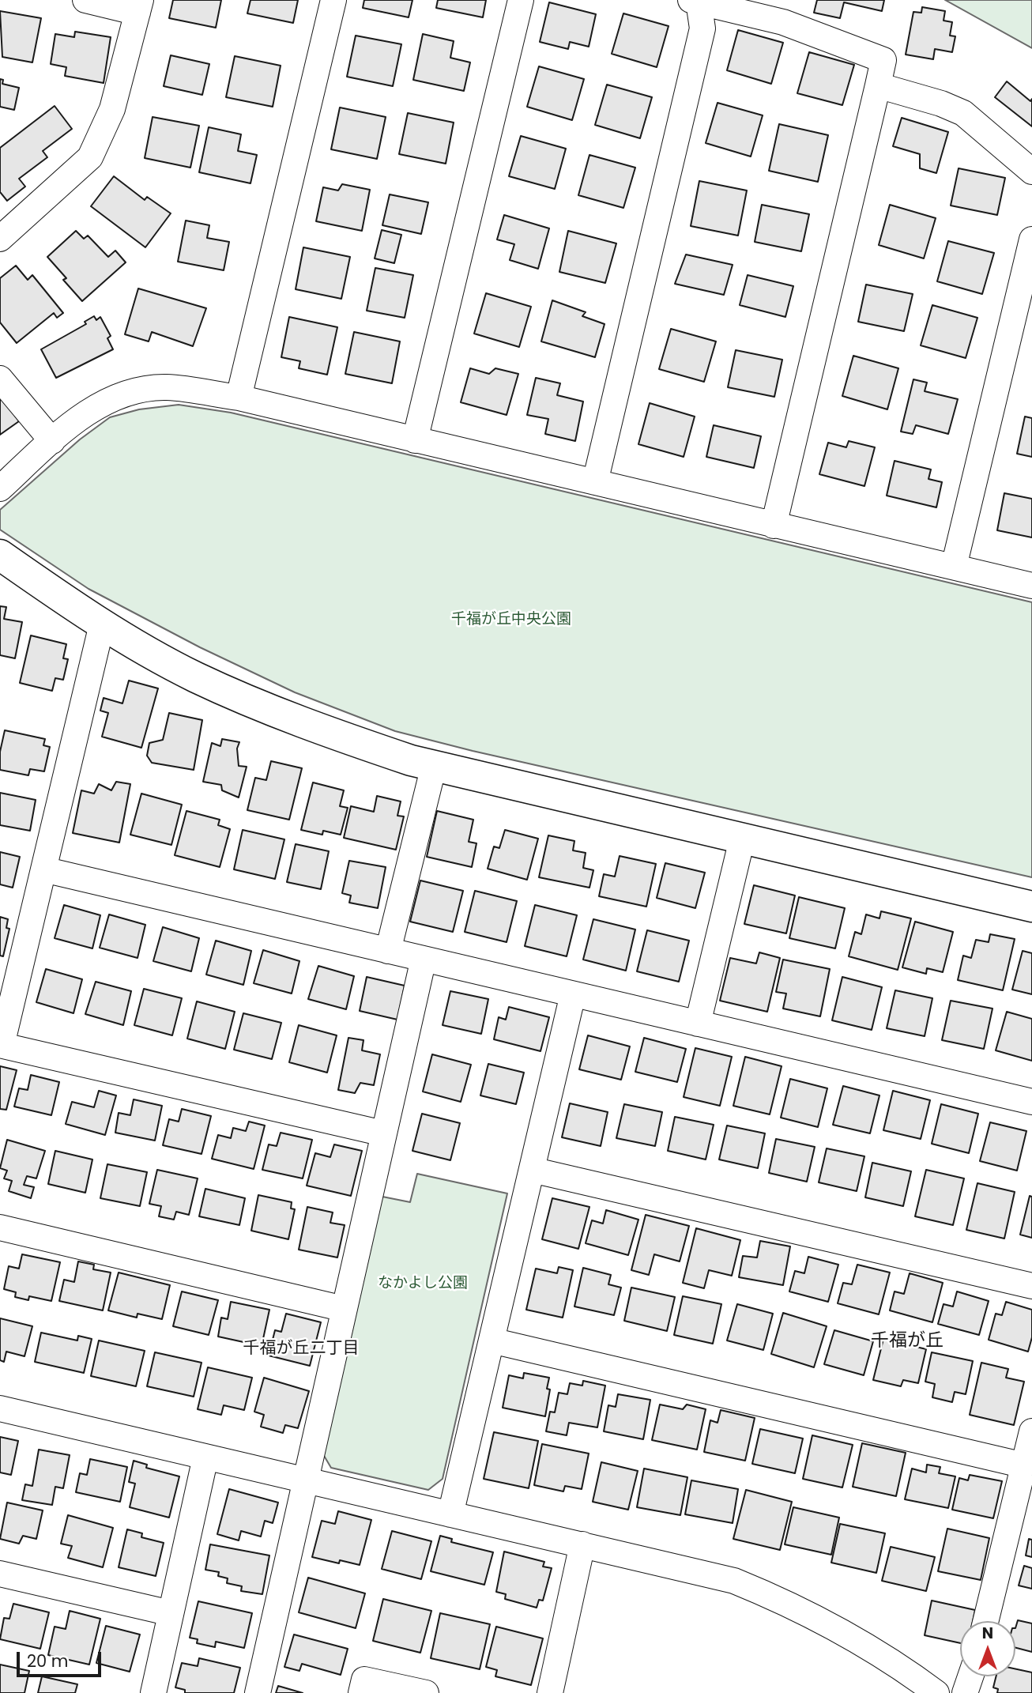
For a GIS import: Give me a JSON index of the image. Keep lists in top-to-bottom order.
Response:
{
  "districts": ["千福が丘", "千福が丘二丁目"],
  "parks": ["千福が丘中央公園", "なかよし公園"],
  "scale_bar": "20 m",
  "north": "top"
}
